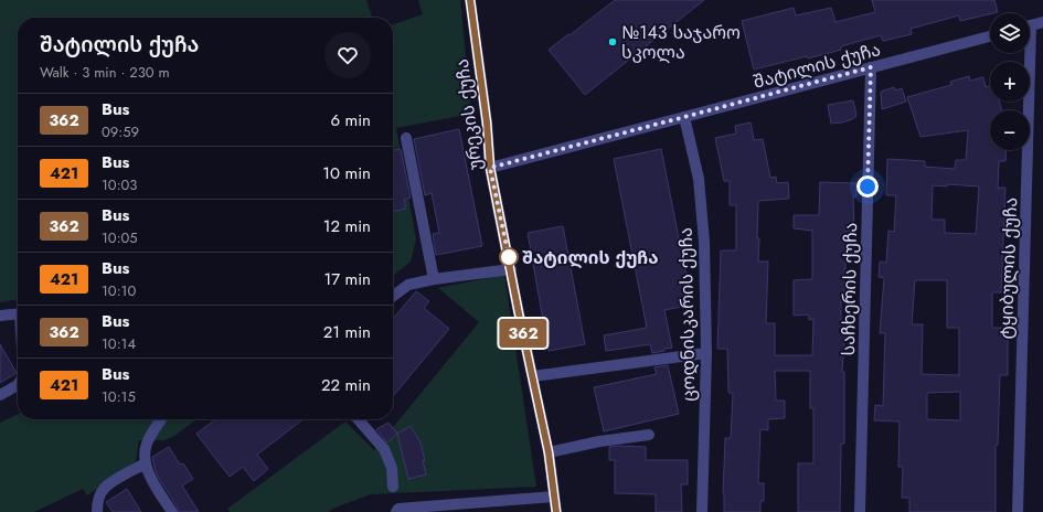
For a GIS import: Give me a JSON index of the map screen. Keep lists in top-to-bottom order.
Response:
{
  "streets": {
    "street": [
      "შატილის ქუჩა",
      "ურეკის ქუჩა",
      "ტყიბულის ქუჩა",
      "საჩხერის ქუჩა",
      "ცოდნისკარის ქუჩა"
    ]
  },
  "crossings": [
    ["შატილის ქუჩა", "ურეკის ქუჩა"],
    ["შატილის ქუჩა", "საჩხერის ქუჩა"],
    ["შატილის ქუჩა", "ცოდნისკარის ქუჩა"]
  ],
  "places": ["№143 საჯარო სკოლა", "შატილის ქუჩა"],
  "lines": ["bus line 362"],
  "page": {
    "on_map": "362",
    "map_buttons": ["+", "−"],
    "heading": ["შატილის ქუჩა", "Walk · 3 min · 230 m"],
    "list": [
      {
        "mark": "362",
        "name": "Bus",
        "note": "09:59",
        "value": "6 min"
      },
      {
        "mark": "421",
        "name": "Bus",
        "note": "10:03",
        "value": "10 min"
      },
      {
        "mark": "362",
        "name": "Bus",
        "note": "10:05",
        "value": "12 min"
      },
      {
        "mark": "421",
        "name": "Bus",
        "note": "10:10",
        "value": "17 min"
      },
      {
        "mark": "362",
        "name": "Bus",
        "note": "10:14",
        "value": "21 min"
      },
      {
        "mark": "421",
        "name": "Bus",
        "note": "10:15",
        "value": "22 min"
      }
    ]
  }
}
